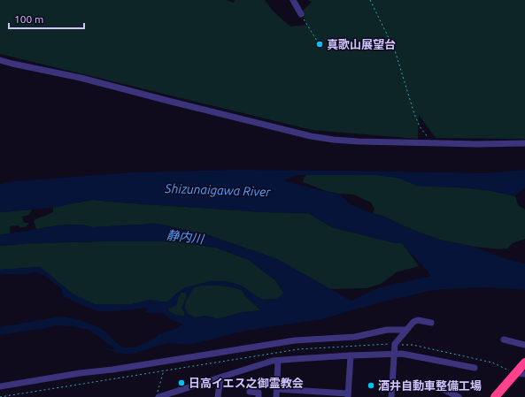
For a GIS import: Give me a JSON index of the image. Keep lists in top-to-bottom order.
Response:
{
  "water": ["Shizunaigawa River", "静内川"],
  "places": ["真歌山展望台", "日高イエス之御霊教会", "酒井自動車整備工場"],
  "scale_bar": "100 m"
}
